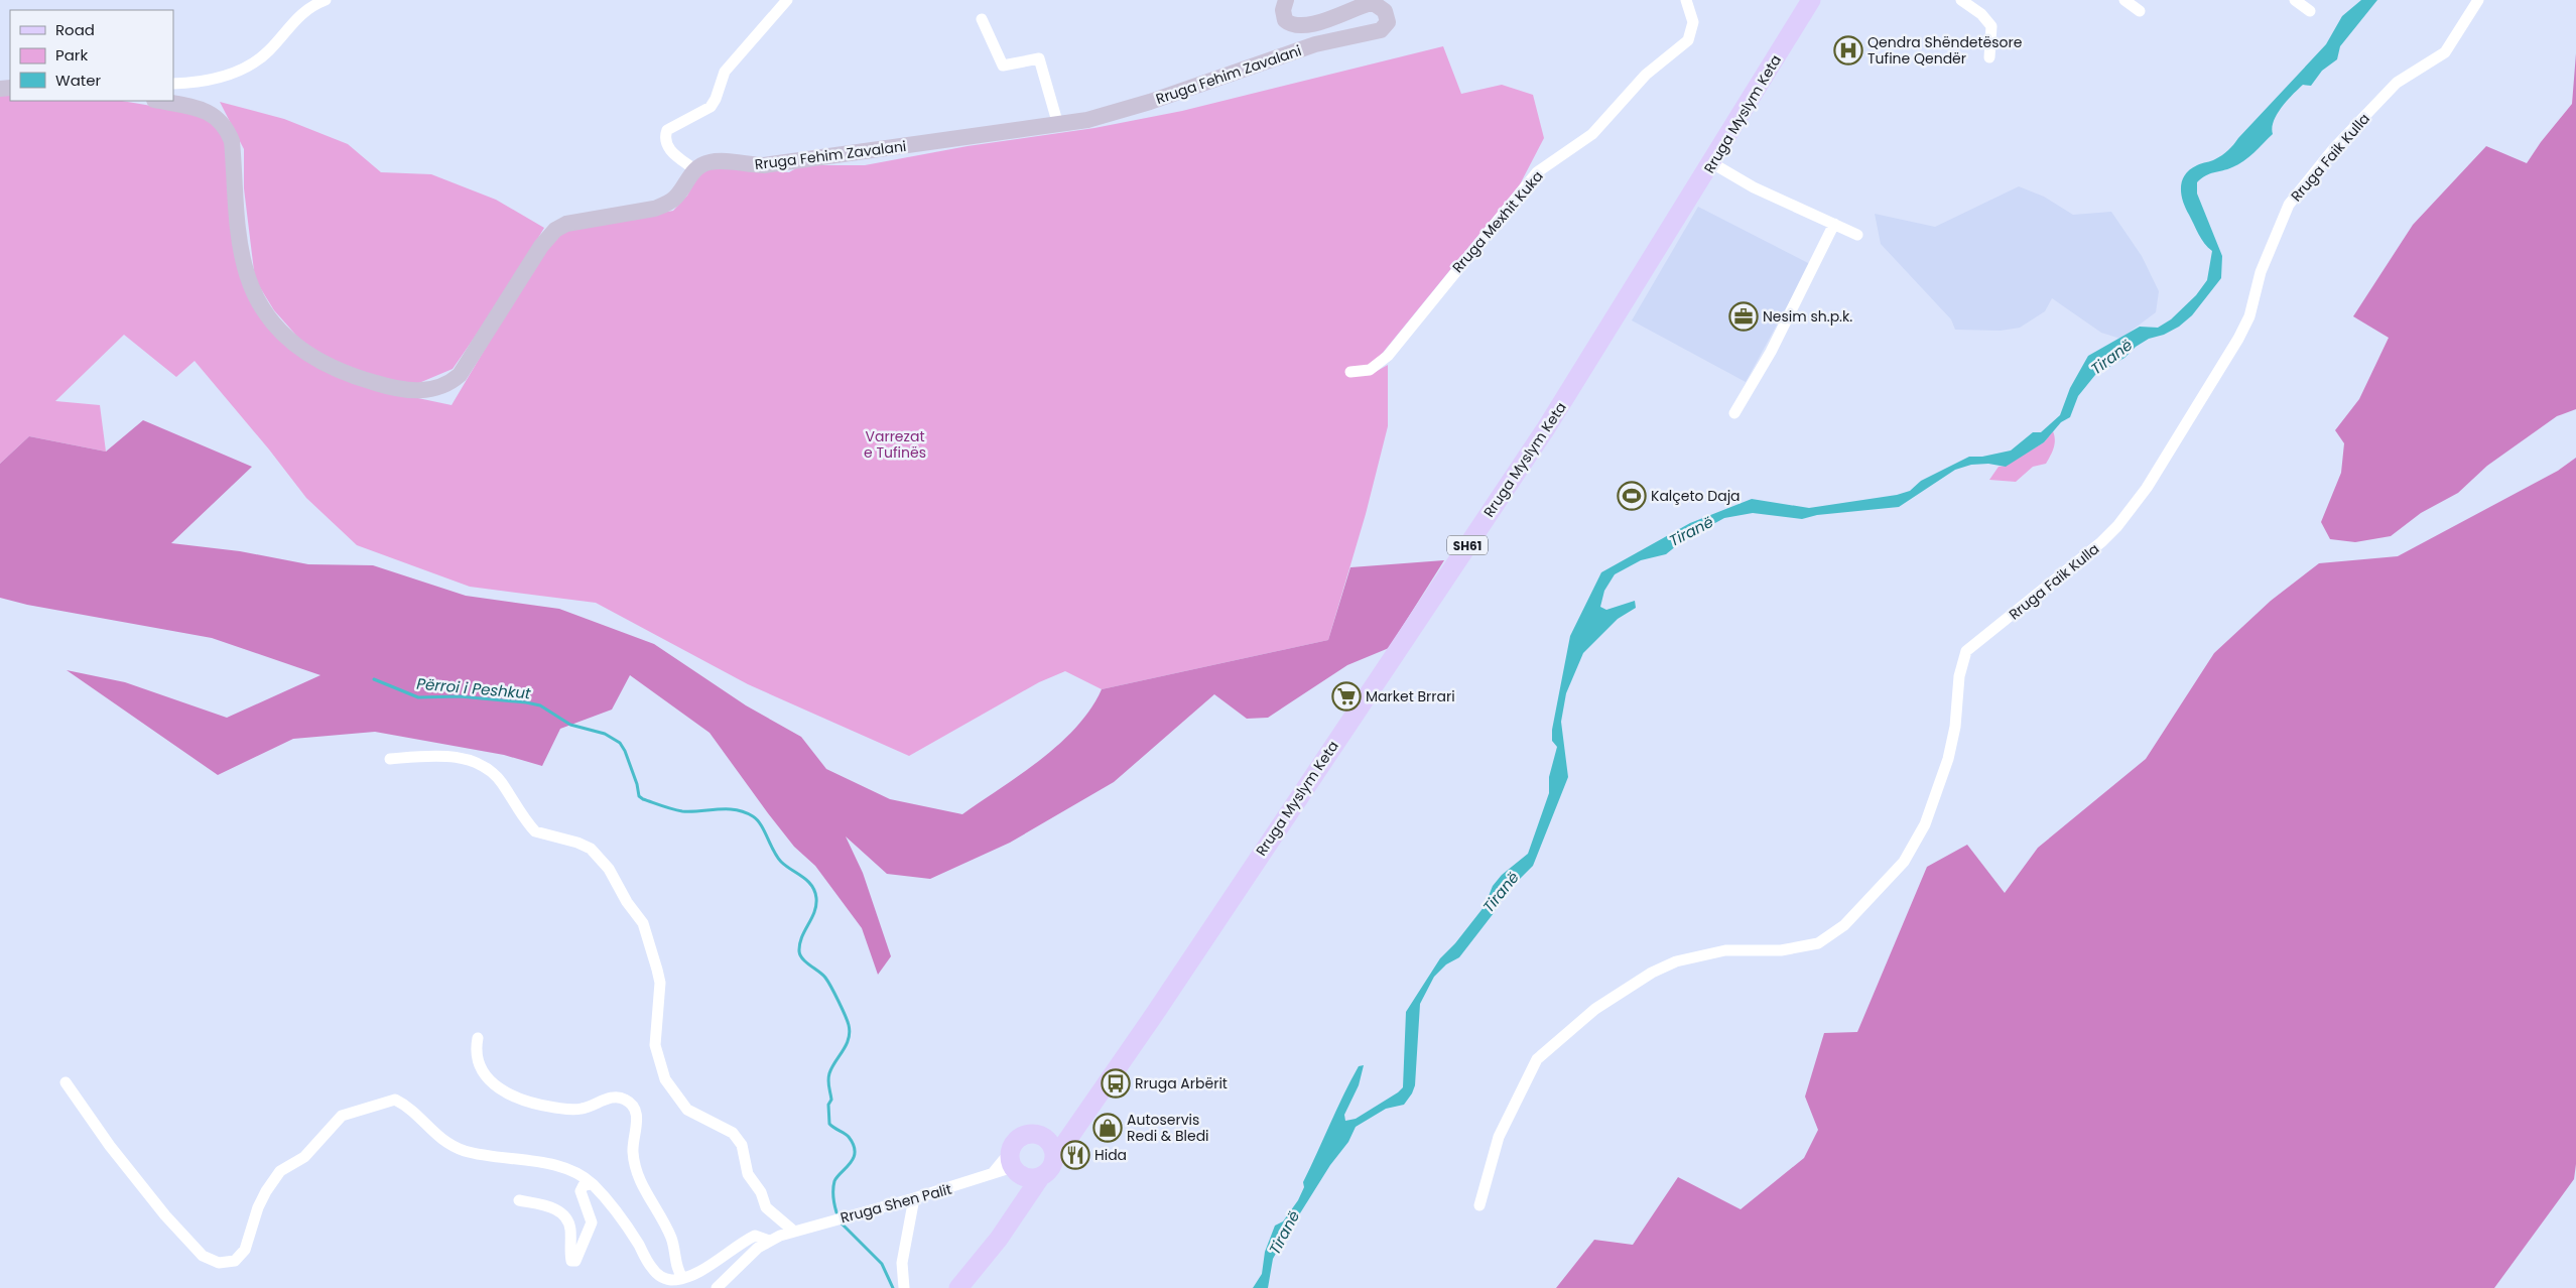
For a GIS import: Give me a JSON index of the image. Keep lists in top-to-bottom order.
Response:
{
  "streets": {
    "main road": ["Rruga Myslym Keta", "SH61"],
    "street": [
      "Rruga Fehim Zavalani",
      "Rruga Faik Kulla",
      "Rruga Mexhit Kuka",
      "Rruga Shen Palit"
    ]
  },
  "crossings": [
    ["Rruga Myslym Keta", "SH61"],
    ["Rruga Myslym Keta", "Rruga Shen Palit"],
    ["SH61", "Rruga Shen Palit"]
  ],
  "water": ["Tiranë", "Përroi i Peshkut"],
  "parks": ["Varrezat e Tufinës"],
  "places": {
    "hospital": ["Qendra Shëndetësore Tufine Qendër"],
    "office": ["Nesim sh.p.k."],
    "sports": ["Kalçeto Daja"],
    "supermarket": ["Market Brrari"],
    "bus stop": ["Rruga Arbërit"],
    "shop": ["Autoservis Redi & Bledi"],
    "restaurant": ["Hida"]
  },
  "legend": ["Road", "Park", "Water"]
}
